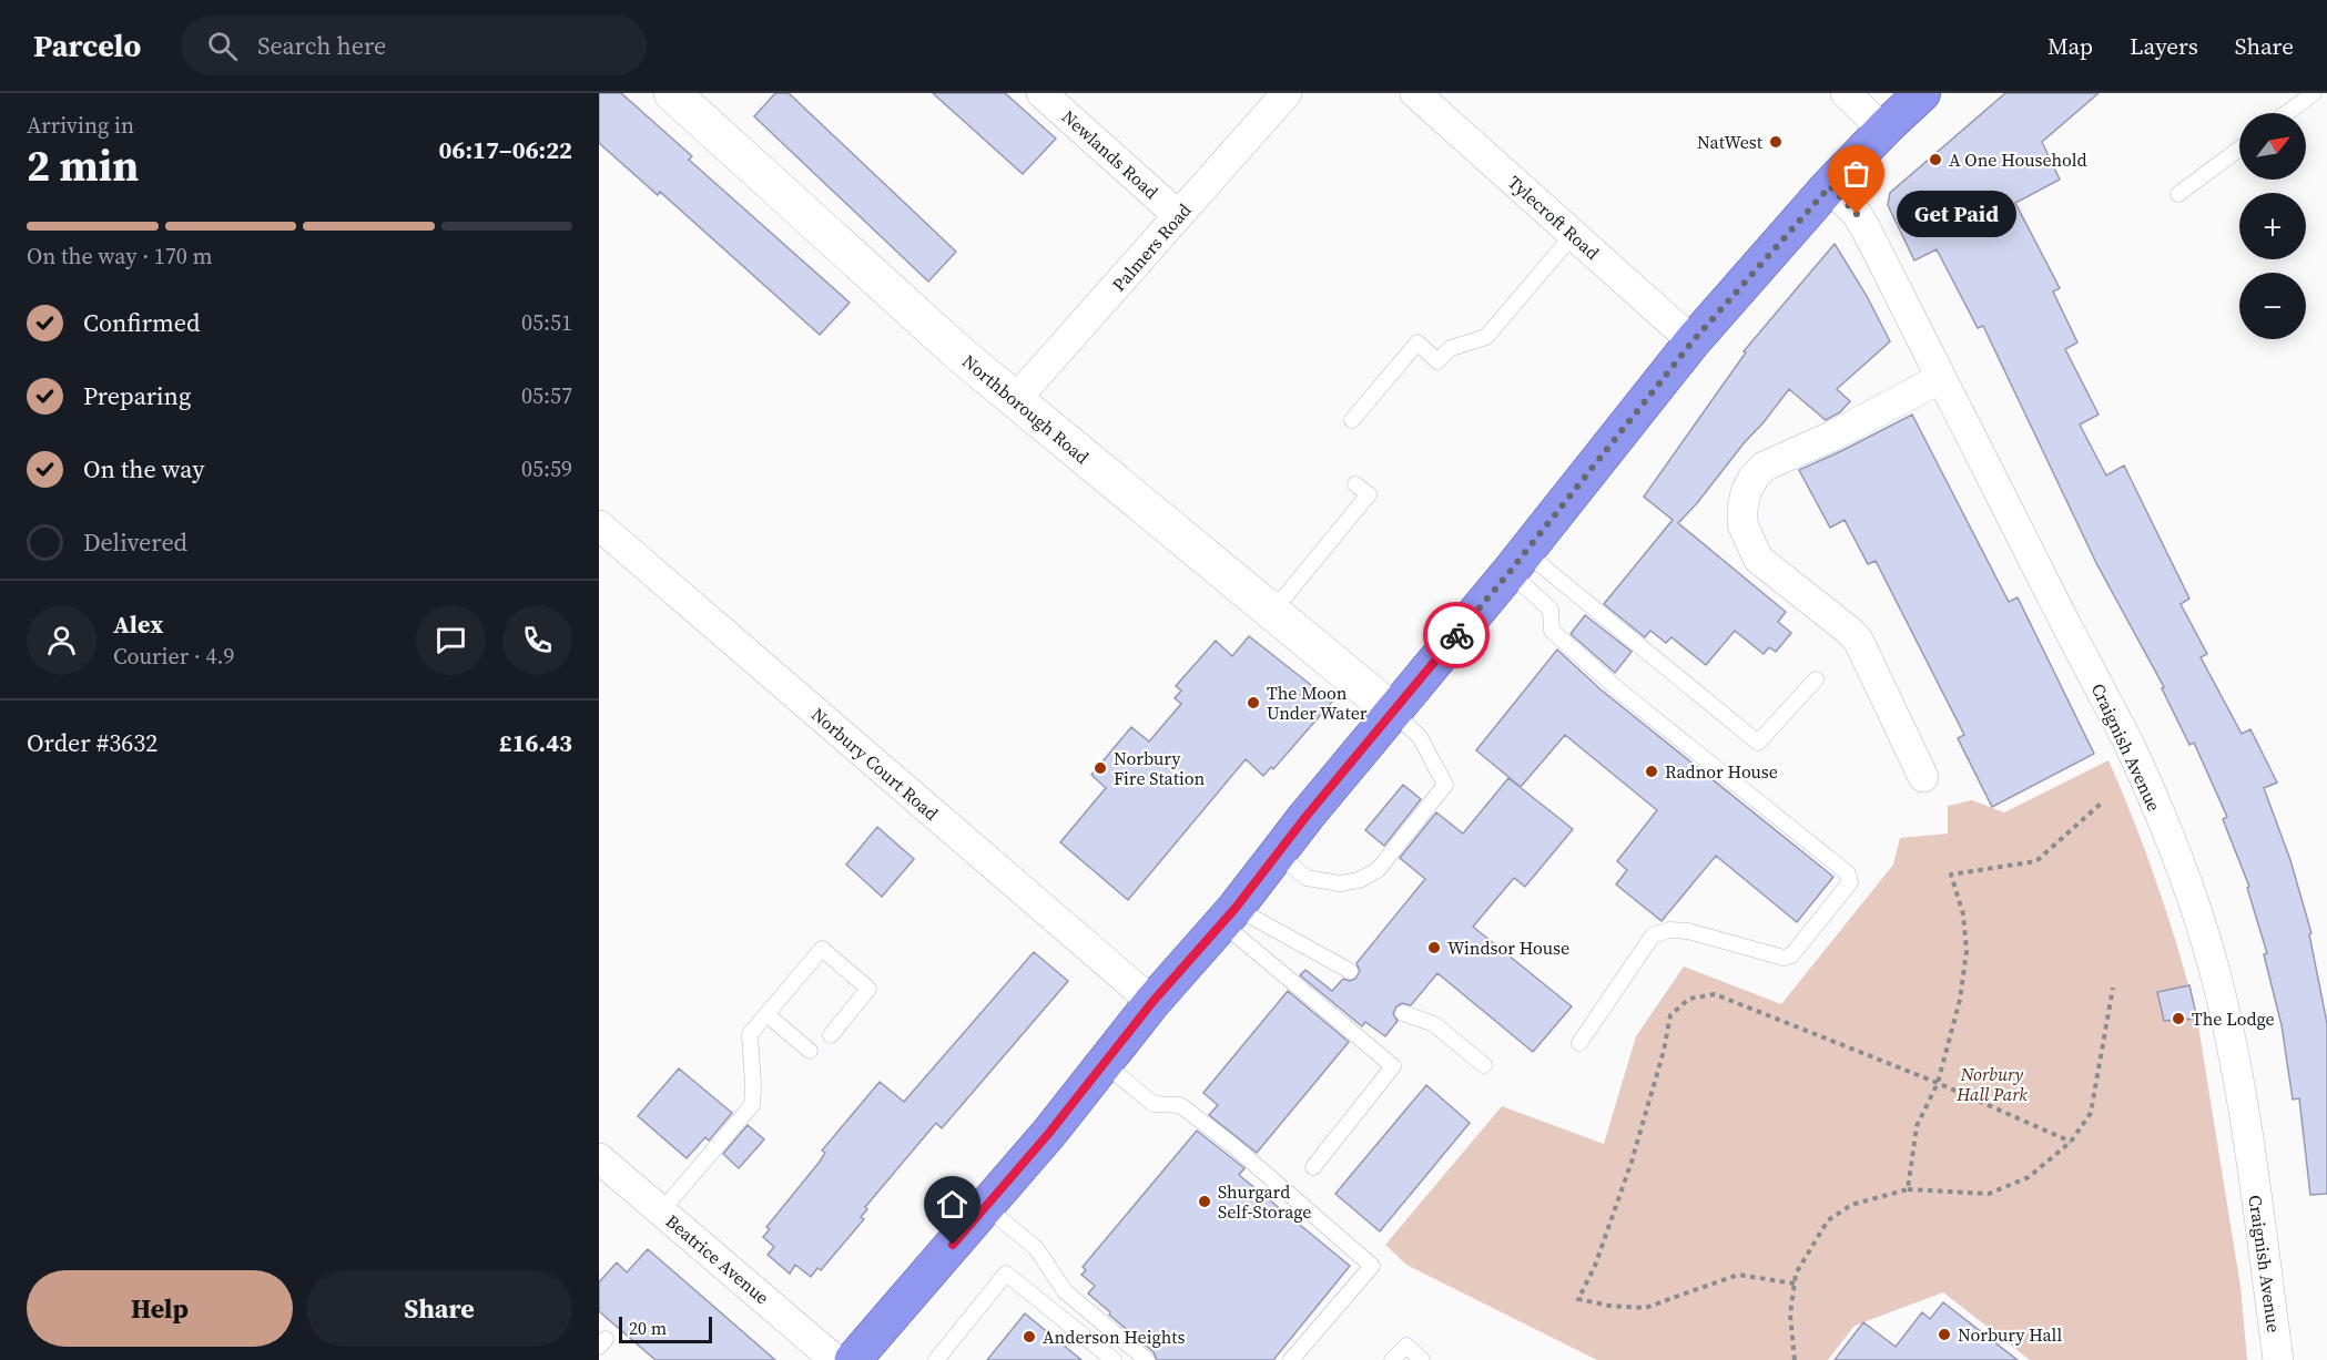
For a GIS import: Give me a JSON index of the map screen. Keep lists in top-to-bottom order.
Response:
{
  "streets": {
    "street": [
      "Newlands Road",
      "Tylecroft Road",
      "Palmers Road",
      "Northborough Road",
      "Craignish Avenue",
      "Norbury Court Road",
      "Beatrice Avenue"
    ]
  },
  "crossings": [
    ["Newlands Road", "Palmers Road"],
    ["Palmers Road", "Northborough Road"]
  ],
  "parks": ["Norbury Hall Park"],
  "places": [
    "NatWest",
    "A One Household",
    "Get Paid",
    "The Moon Under Water",
    "Norbury Fire Station",
    "Radnor House",
    "Windsor House",
    "The Lodge",
    "Shurgard Self-Storage",
    "Norbury Hall",
    "Anderson Heights"
  ],
  "scale_bar": "20 m",
  "north": "top right",
  "page": {
    "header": "Parcelo",
    "search": "Search here",
    "nav": ["Map", "Layers", "Share"],
    "heading": ["2 min", "Arriving in", "06:17–06:22"],
    "panel": [
      "Alex",
      "Courier · 4.9",
      "Order #3632",
      "£16.43"
    ],
    "map_buttons": ["+", "−"],
    "bubble": "Get Paid",
    "bar": "On the way · 170 m",
    "list": [
      ["Confirmed", "05:51"],
      ["Preparing", "05:57"],
      ["On the way", "05:59"],
      "Delivered"
    ],
    "buttons": ["Help", "Share"],
    "scale": "20 m"
  }
}
